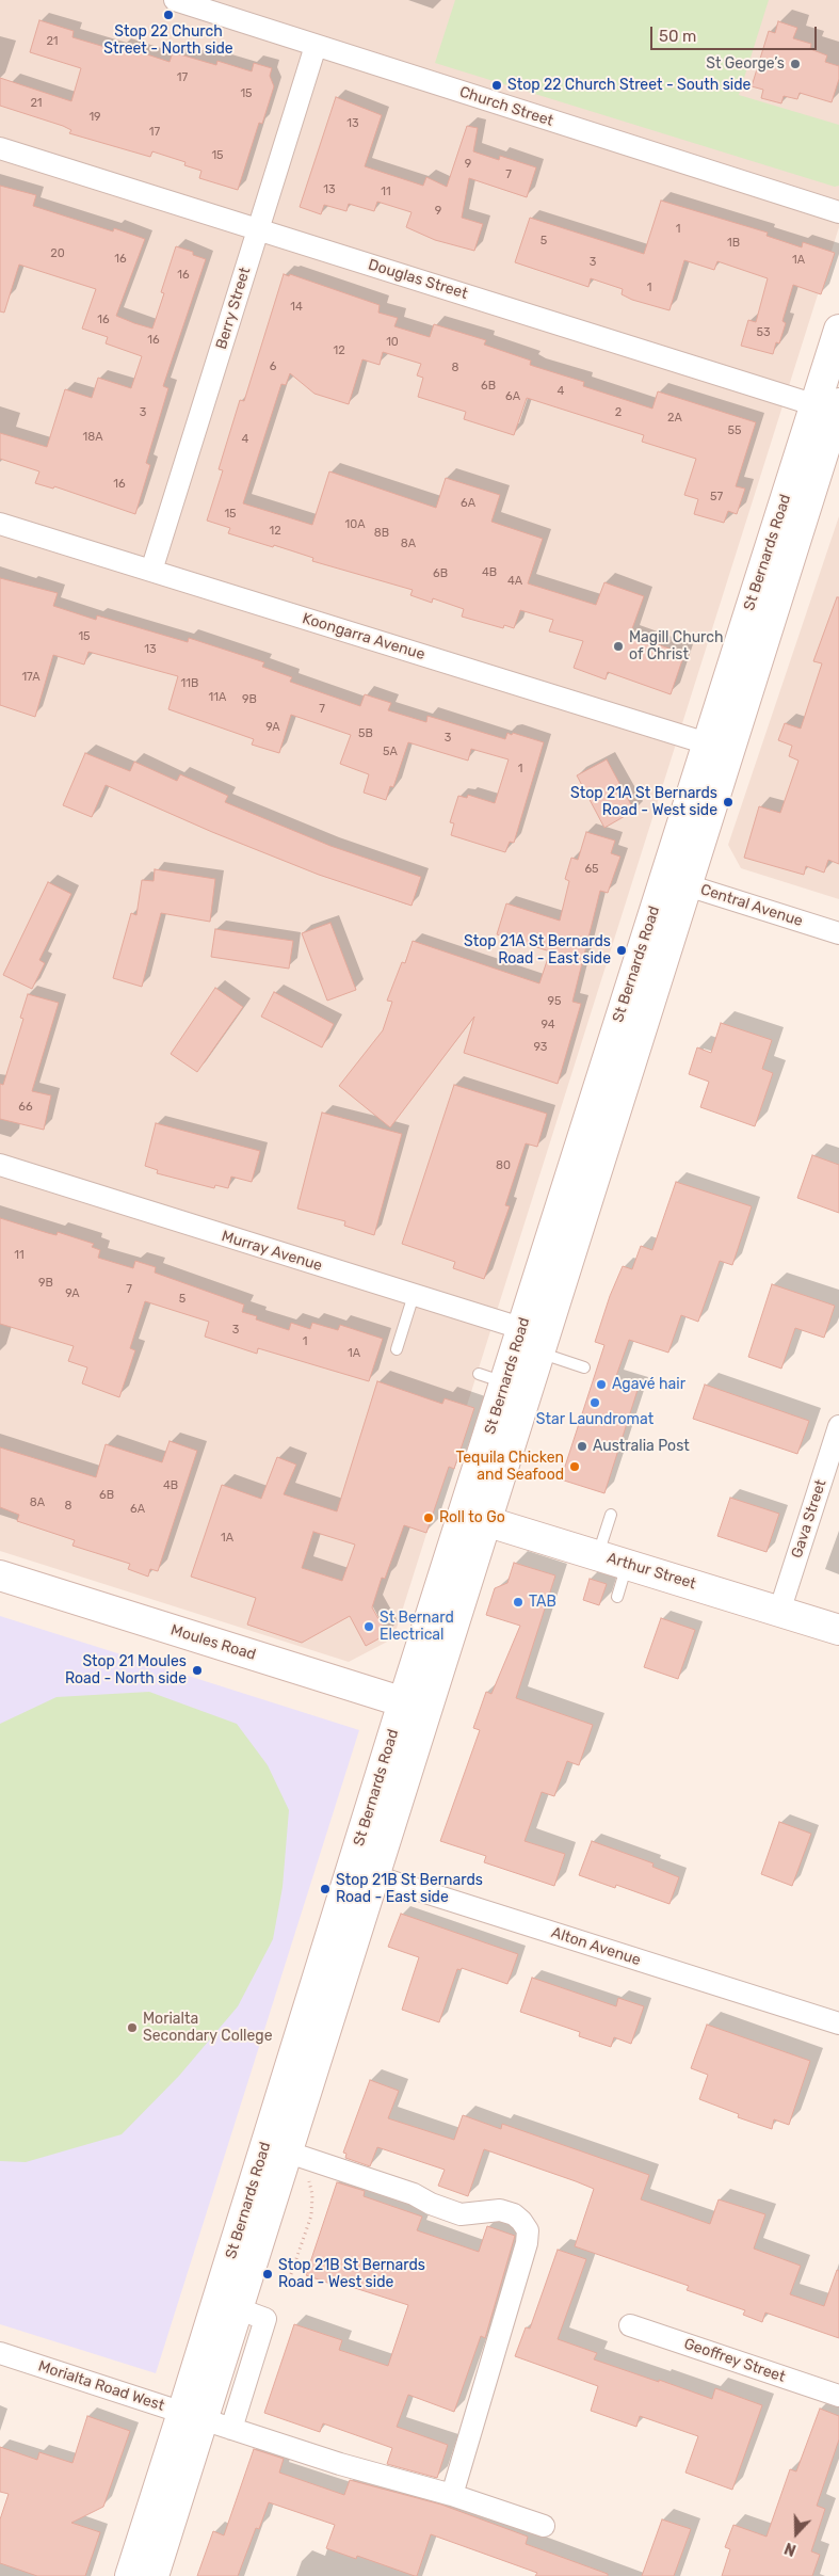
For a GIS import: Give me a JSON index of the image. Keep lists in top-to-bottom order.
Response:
{
  "streets": {
    "main road": ["St Bernards Road", "Arthur Street", "Moules Road"],
    "street": [
      "Church Street",
      "Douglas Street",
      "Berry Street",
      "Koongarra Avenue",
      "Central Avenue",
      "Murray Avenue",
      "Gava Street",
      "Alton Avenue",
      "Geoffrey Street",
      "Morialta Road West"
    ]
  },
  "crossings": [
    ["Church Street", "Berry Street"],
    ["Douglas Street", "Berry Street"],
    ["Douglas Street", "St Bernards Road"],
    ["Berry Street", "Koongarra Avenue"],
    ["St Bernards Road", "Koongarra Avenue"],
    ["St Bernards Road", "Central Avenue"],
    ["St Bernards Road", "Murray Avenue"],
    ["St Bernards Road", "Arthur Street"],
    ["St Bernards Road", "Moules Road"],
    ["St Bernards Road", "Alton Avenue"],
    ["St Bernards Road", "Morialta Road West"],
    ["Gava Street", "Arthur Street"]
  ],
  "places": [
    "Stop 22 Church Street - North side",
    "St George’s",
    "Stop 22 Church Street - South side",
    "Magill Church of Christ",
    "Stop 21A St Bernards Road - West side",
    "Stop 21A St Bernards Road - East side",
    "Agavé hair",
    "Star Laundromat",
    "Australia Post",
    "Tequila Chicken and Seafood",
    "Roll to Go",
    "TAB",
    "St Bernard Electrical",
    "Stop 21 Moules Road - North side",
    "Stop 21B St Bernards Road - East side",
    "Morialta Secondary College",
    "Stop 21B St Bernards Road - West side"
  ],
  "house_numbers": [
    "21",
    "17",
    "15",
    "21",
    "19",
    "13",
    "17",
    "15",
    "9",
    "7",
    "13",
    "11",
    "9",
    "1",
    "5",
    "1B",
    "20",
    "16",
    "1A",
    "3",
    "16",
    "1",
    "14",
    "16",
    "53",
    "16",
    "10",
    "12",
    "6",
    "8",
    "6B",
    "4",
    "6A",
    "3",
    "2",
    "2A",
    "55",
    "18A",
    "4",
    "16",
    "57",
    "6A",
    "15",
    "10A",
    "12",
    "8B",
    "8A",
    "4B",
    "6B",
    "4A",
    "15",
    "13",
    "17A",
    "11B",
    "11A",
    "9B",
    "7",
    "9A",
    "5B",
    "3",
    "5A",
    "1",
    "65",
    "95",
    "94",
    "93",
    "66",
    "80",
    "11",
    "9B",
    "7",
    "9A",
    "5",
    "3",
    "1",
    "1A",
    "4B",
    "6B",
    "8A",
    "8",
    "6A",
    "1A"
  ],
  "scale_bar": "50 m",
  "north": "bottom"
}
